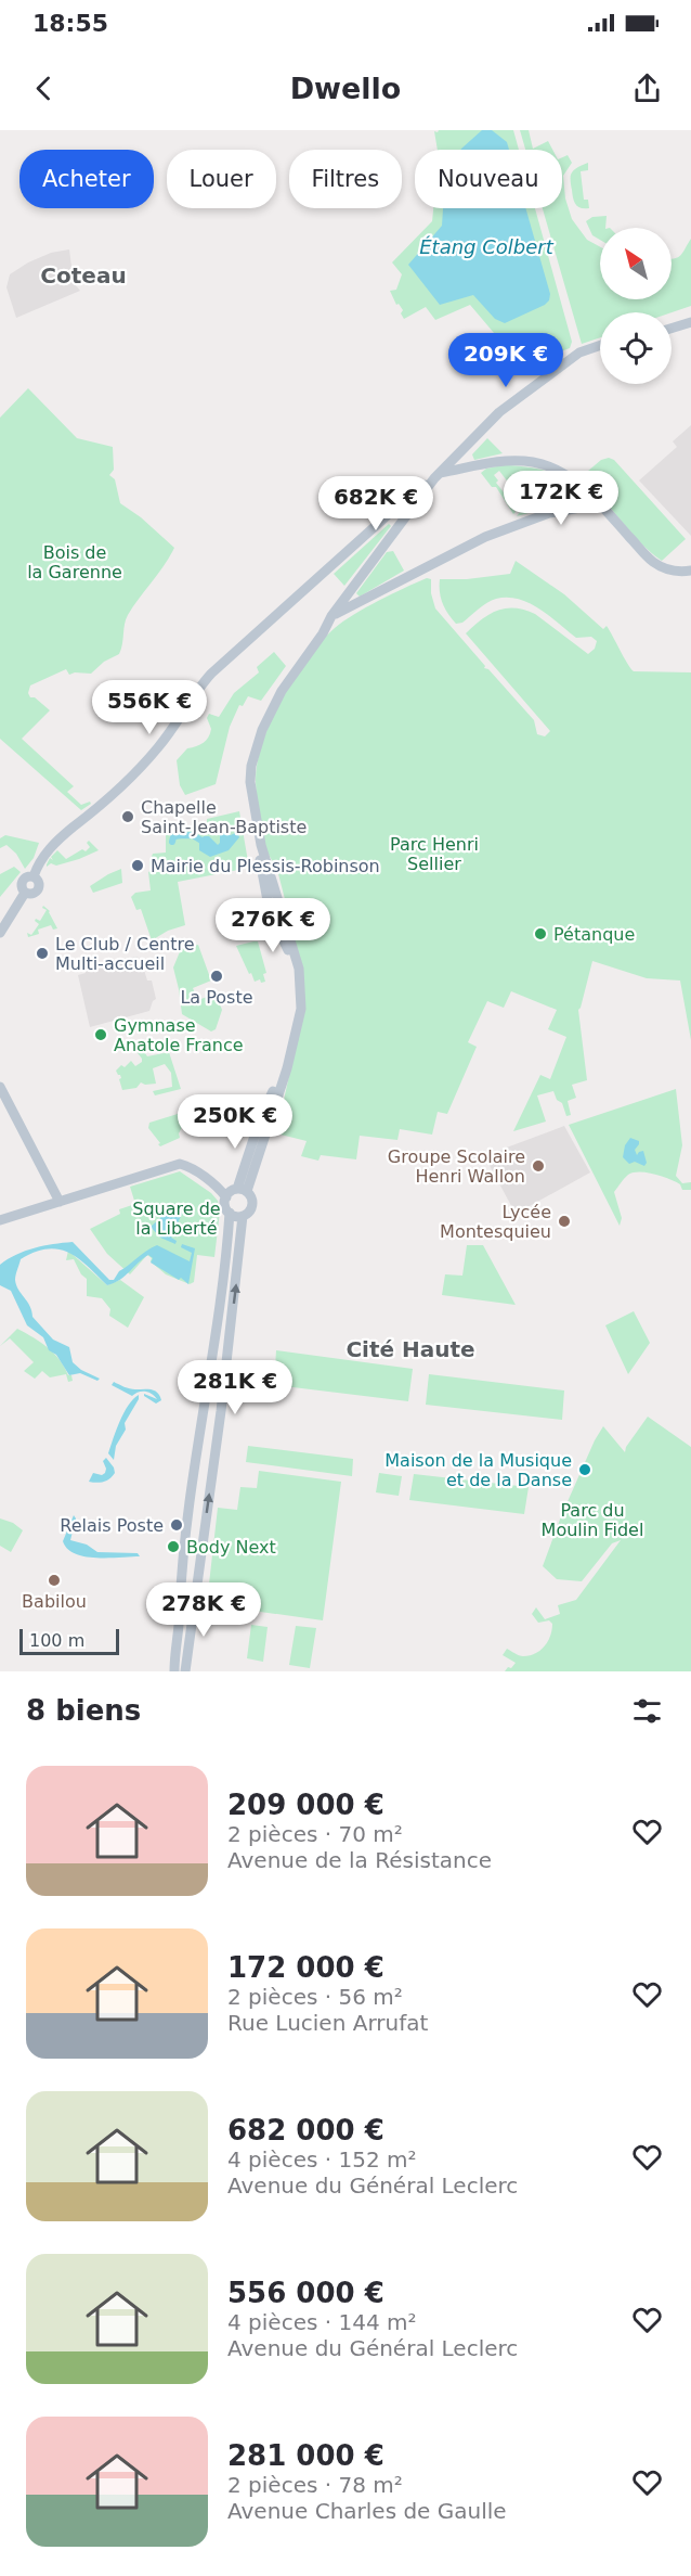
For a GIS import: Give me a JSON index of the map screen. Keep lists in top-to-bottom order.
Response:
{
  "districts": ["Coteau", "Cité Haute"],
  "water": ["Étang Colbert"],
  "parks": [
    "Bois de la Garenne",
    "Parc Henri Sellier",
    "Square de la Liberté",
    "Parc du Moulin Fidel"
  ],
  "places": [
    "Chapelle Saint-Jean-Baptiste",
    "Mairie du Plessis-Robinson",
    "Pétanque",
    "Le Club / Centre Multi-accueil",
    "La Poste",
    "Gymnase Anatole France",
    "Groupe Scolaire Henri Wallon",
    "Lycée Montesquieu",
    "Maison de la Musique et de la Danse",
    "Relais Poste",
    "Body Next",
    "Babilou"
  ],
  "scale_bar": "100 m",
  "north": "top left",
  "page": {
    "status": "18:55",
    "header": "Dwello",
    "chip": [
      "Acheter",
      "Louer",
      "Filtres",
      "Nouveau"
    ],
    "price": [
      "209K €",
      "172K €",
      "682K €",
      "556K €",
      "276K €",
      "250K €",
      "281K €",
      "278K €"
    ],
    "scale": "100 m",
    "heading": "8 biens",
    "list": [
      {
        "name": "209 000 €",
        "note": "2 pièces · 70 m² · Avenue de la Résistance"
      },
      {
        "name": "172 000 €",
        "note": "2 pièces · 56 m² · Rue Lucien Arrufat"
      },
      {
        "name": "682 000 €",
        "note": "4 pièces · 152 m² · Avenue du Général Leclerc"
      },
      {
        "name": "556 000 €",
        "note": "4 pièces · 144 m² · Avenue du Général Leclerc"
      },
      {
        "name": "281 000 €",
        "note": "2 pièces · 78 m² · Avenue Charles de Gaulle"
      }
    ]
  }
}
